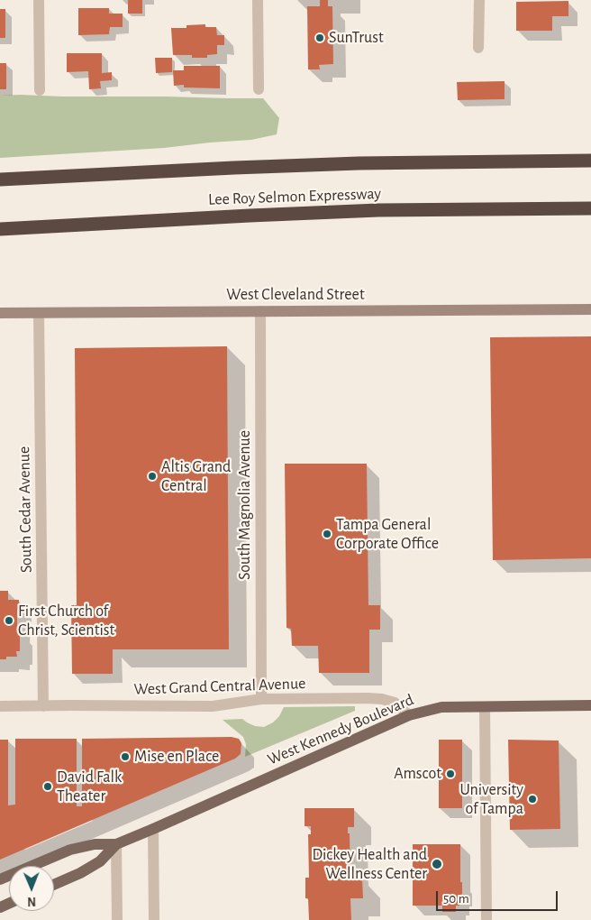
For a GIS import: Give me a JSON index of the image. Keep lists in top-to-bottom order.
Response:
{
  "streets": {
    "highway": ["Lee Roy Selmon Expressway"],
    "main road": ["West Cleveland Street", "West Kennedy Boulevard"],
    "street": ["South Magnolia Avenue", "South Cedar Avenue", "West Grand Central Avenue"]
  },
  "crossings": [
    ["West Cleveland Street", "South Magnolia Avenue"],
    ["West Cleveland Street", "South Cedar Avenue"],
    ["South Magnolia Avenue", "West Grand Central Avenue"],
    ["South Cedar Avenue", "West Grand Central Avenue"],
    ["West Grand Central Avenue", "West Kennedy Boulevard"]
  ],
  "places": [
    "SunTrust",
    "Altis Grand Central",
    "Tampa General Corporate Office",
    "First Church of Christ, Scientist",
    "Mise en Place",
    "Amscot",
    "David Falk Theater",
    "University of Tampa",
    "Dickey Health and Wellness Center"
  ],
  "scale_bar": "50 m",
  "north": "bottom"
}
